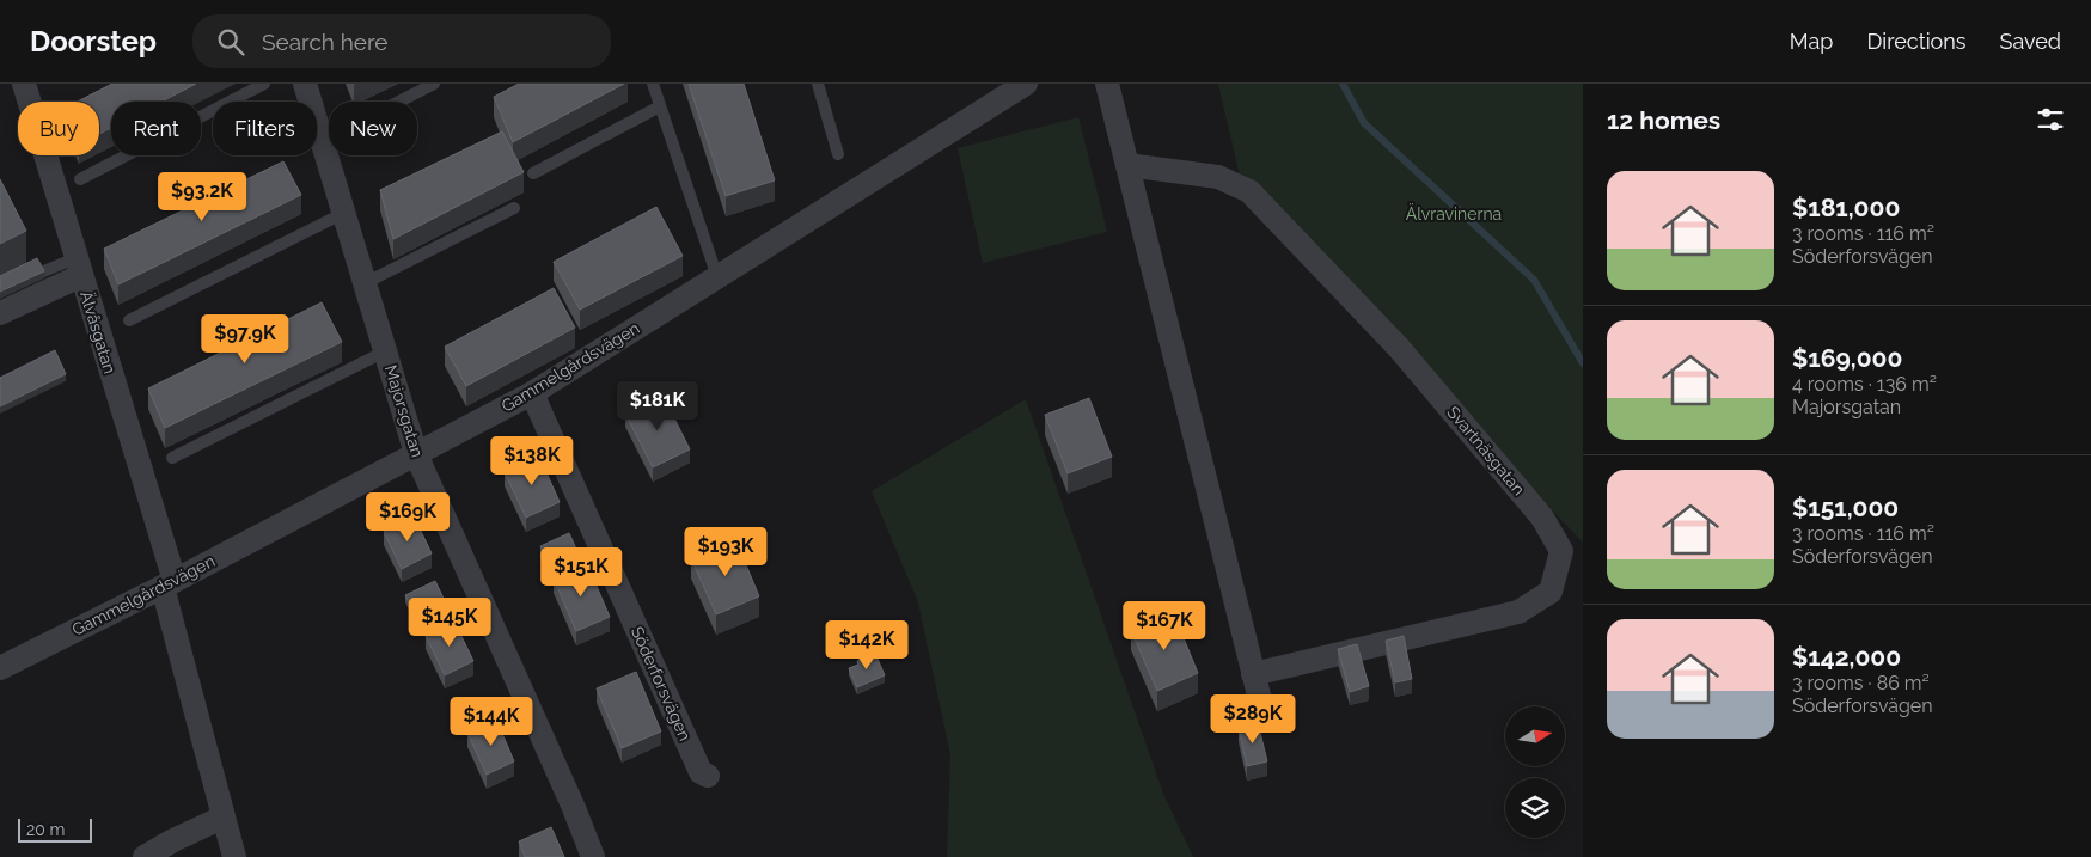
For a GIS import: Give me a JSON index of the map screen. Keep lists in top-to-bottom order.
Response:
{
  "streets": {
    "street": [
      "Älvåsgatan",
      "Gammelgårdsvägen",
      "Majorsgatan",
      "Svartnäsgatan",
      "Söderforsvägen"
    ]
  },
  "crossings": [
    ["Älvåsgatan", "Gammelgårdsvägen"],
    ["Gammelgårdsvägen", "Majorsgatan"],
    ["Gammelgårdsvägen", "Söderforsvägen"]
  ],
  "parks": ["Älvravinerna"],
  "scale_bar": "20 m",
  "north": "right",
  "page": {
    "header": "Doorstep",
    "search": "Search here",
    "nav": ["Map", "Directions", "Saved"],
    "heading": "12 homes",
    "chip": [
      "Buy",
      "Rent",
      "Filters",
      "New"
    ],
    "list": [
      {
        "name": "$181,000",
        "note": "3 rooms · 116 m² · Söderforsvägen"
      },
      {
        "name": "$169,000",
        "note": "4 rooms · 136 m² · Majorsgatan"
      },
      {
        "name": "$151,000",
        "note": "3 rooms · 116 m² · Söderforsvägen"
      },
      {
        "name": "$142,000",
        "note": "3 rooms · 86 m² · Söderforsvägen"
      }
    ],
    "price": [
      "$93.2K",
      "$97.9K",
      "$181K",
      "$138K",
      "$169K",
      "$193K",
      "$151K",
      "$145K",
      "$167K",
      "$142K",
      "$289K",
      "$144K"
    ],
    "scale": "20 m"
  }
}
